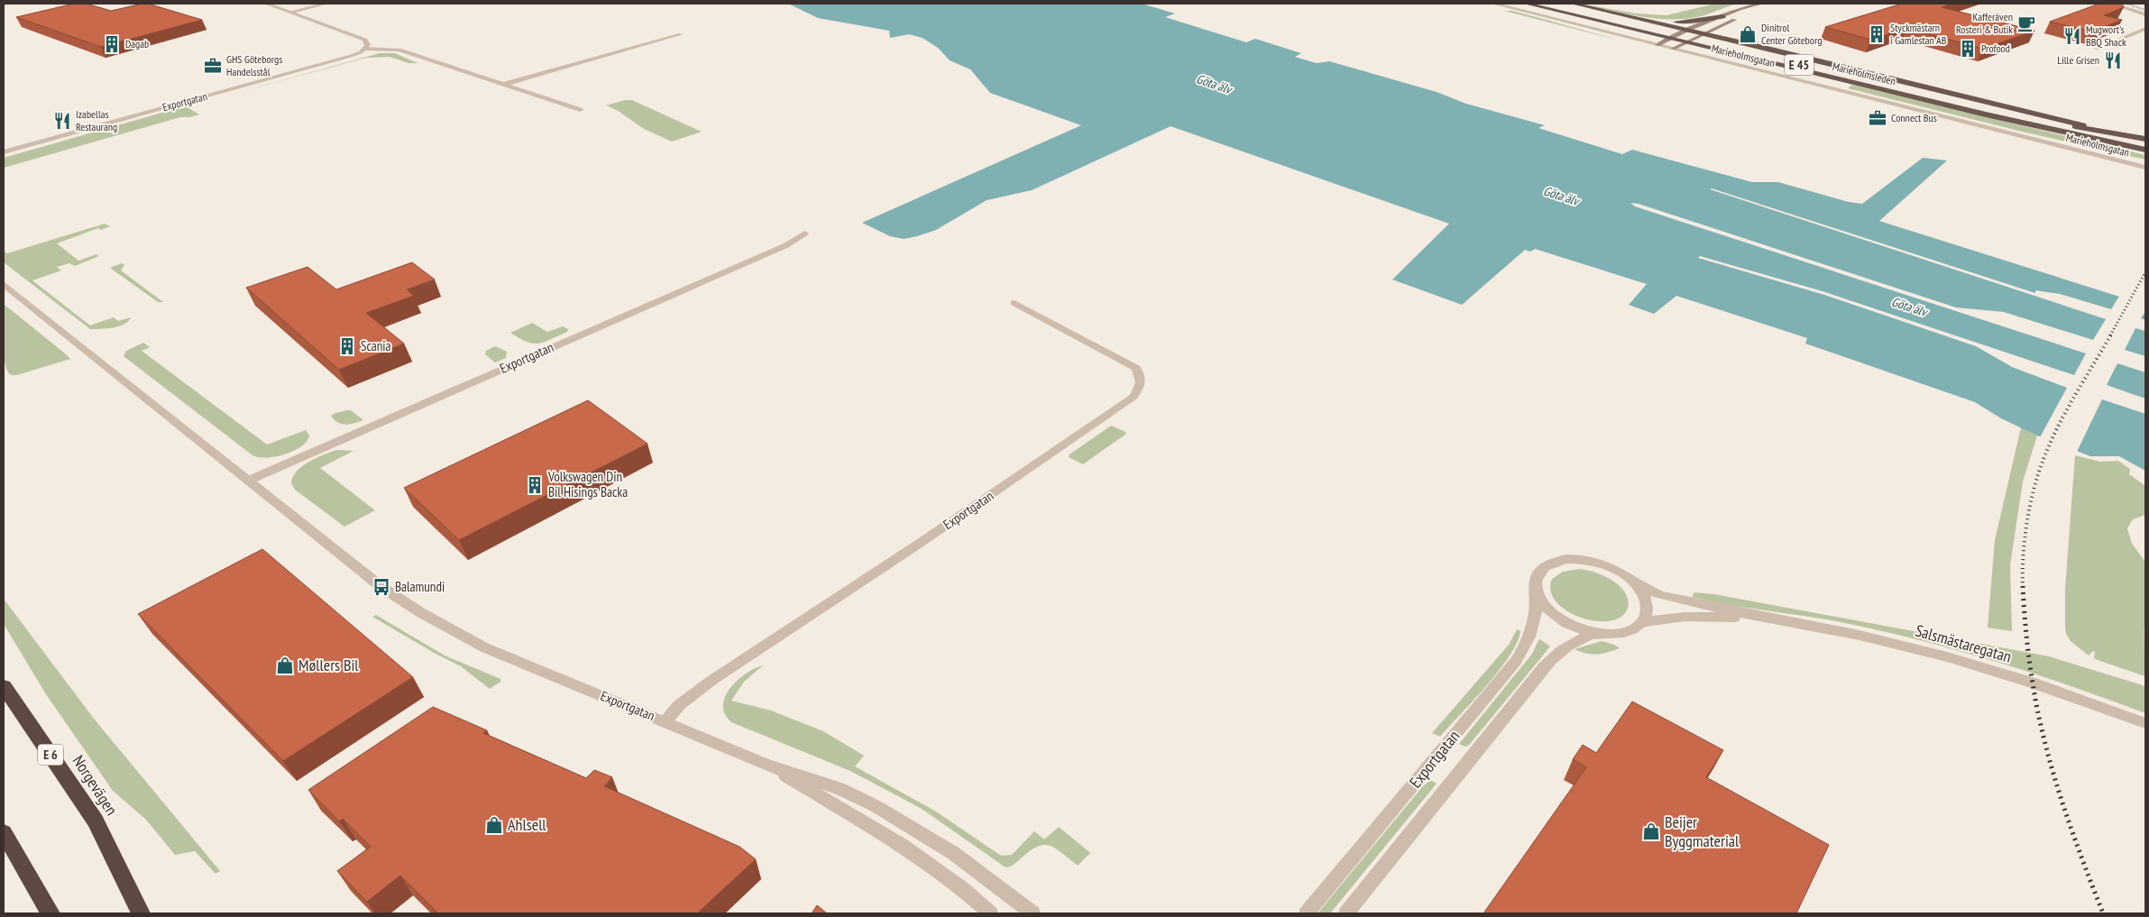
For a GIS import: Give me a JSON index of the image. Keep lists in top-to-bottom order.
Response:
{
  "streets": {
    "highway": [
      "E 45",
      "Marieholmsleden",
      "E 6",
      "Norgevägen"
    ],
    "street": ["Marieholmsgatan", "Exportgatan", "Salsmästaregatan"]
  },
  "crossings": [
    ["Exportgatan", "Salsmästaregatan"]
  ],
  "water": ["Göta älv"],
  "places": {
    "cafe": ["Kafferäven Rosteri & Butik"],
    "shop": [
      "Dinitrol Center Göteborg",
      "Møllers Bil",
      "Ahlsell",
      "Beijer Byggmaterial"
    ],
    "building": [
      "Styckmästarn i Gamlestan AB",
      "Dagab",
      "Profood",
      "Scania",
      "Volkswagen Din Bil Hisings Backa"
    ],
    "restaurant": ["Mugwort's BBQ Shack", "Lille Grisen", "Izabellas Restaurang"],
    "office": ["GHS Göteborgs Handelsstål", "Connect Bus"],
    "bus stop": ["Balamundi"]
  }
}
